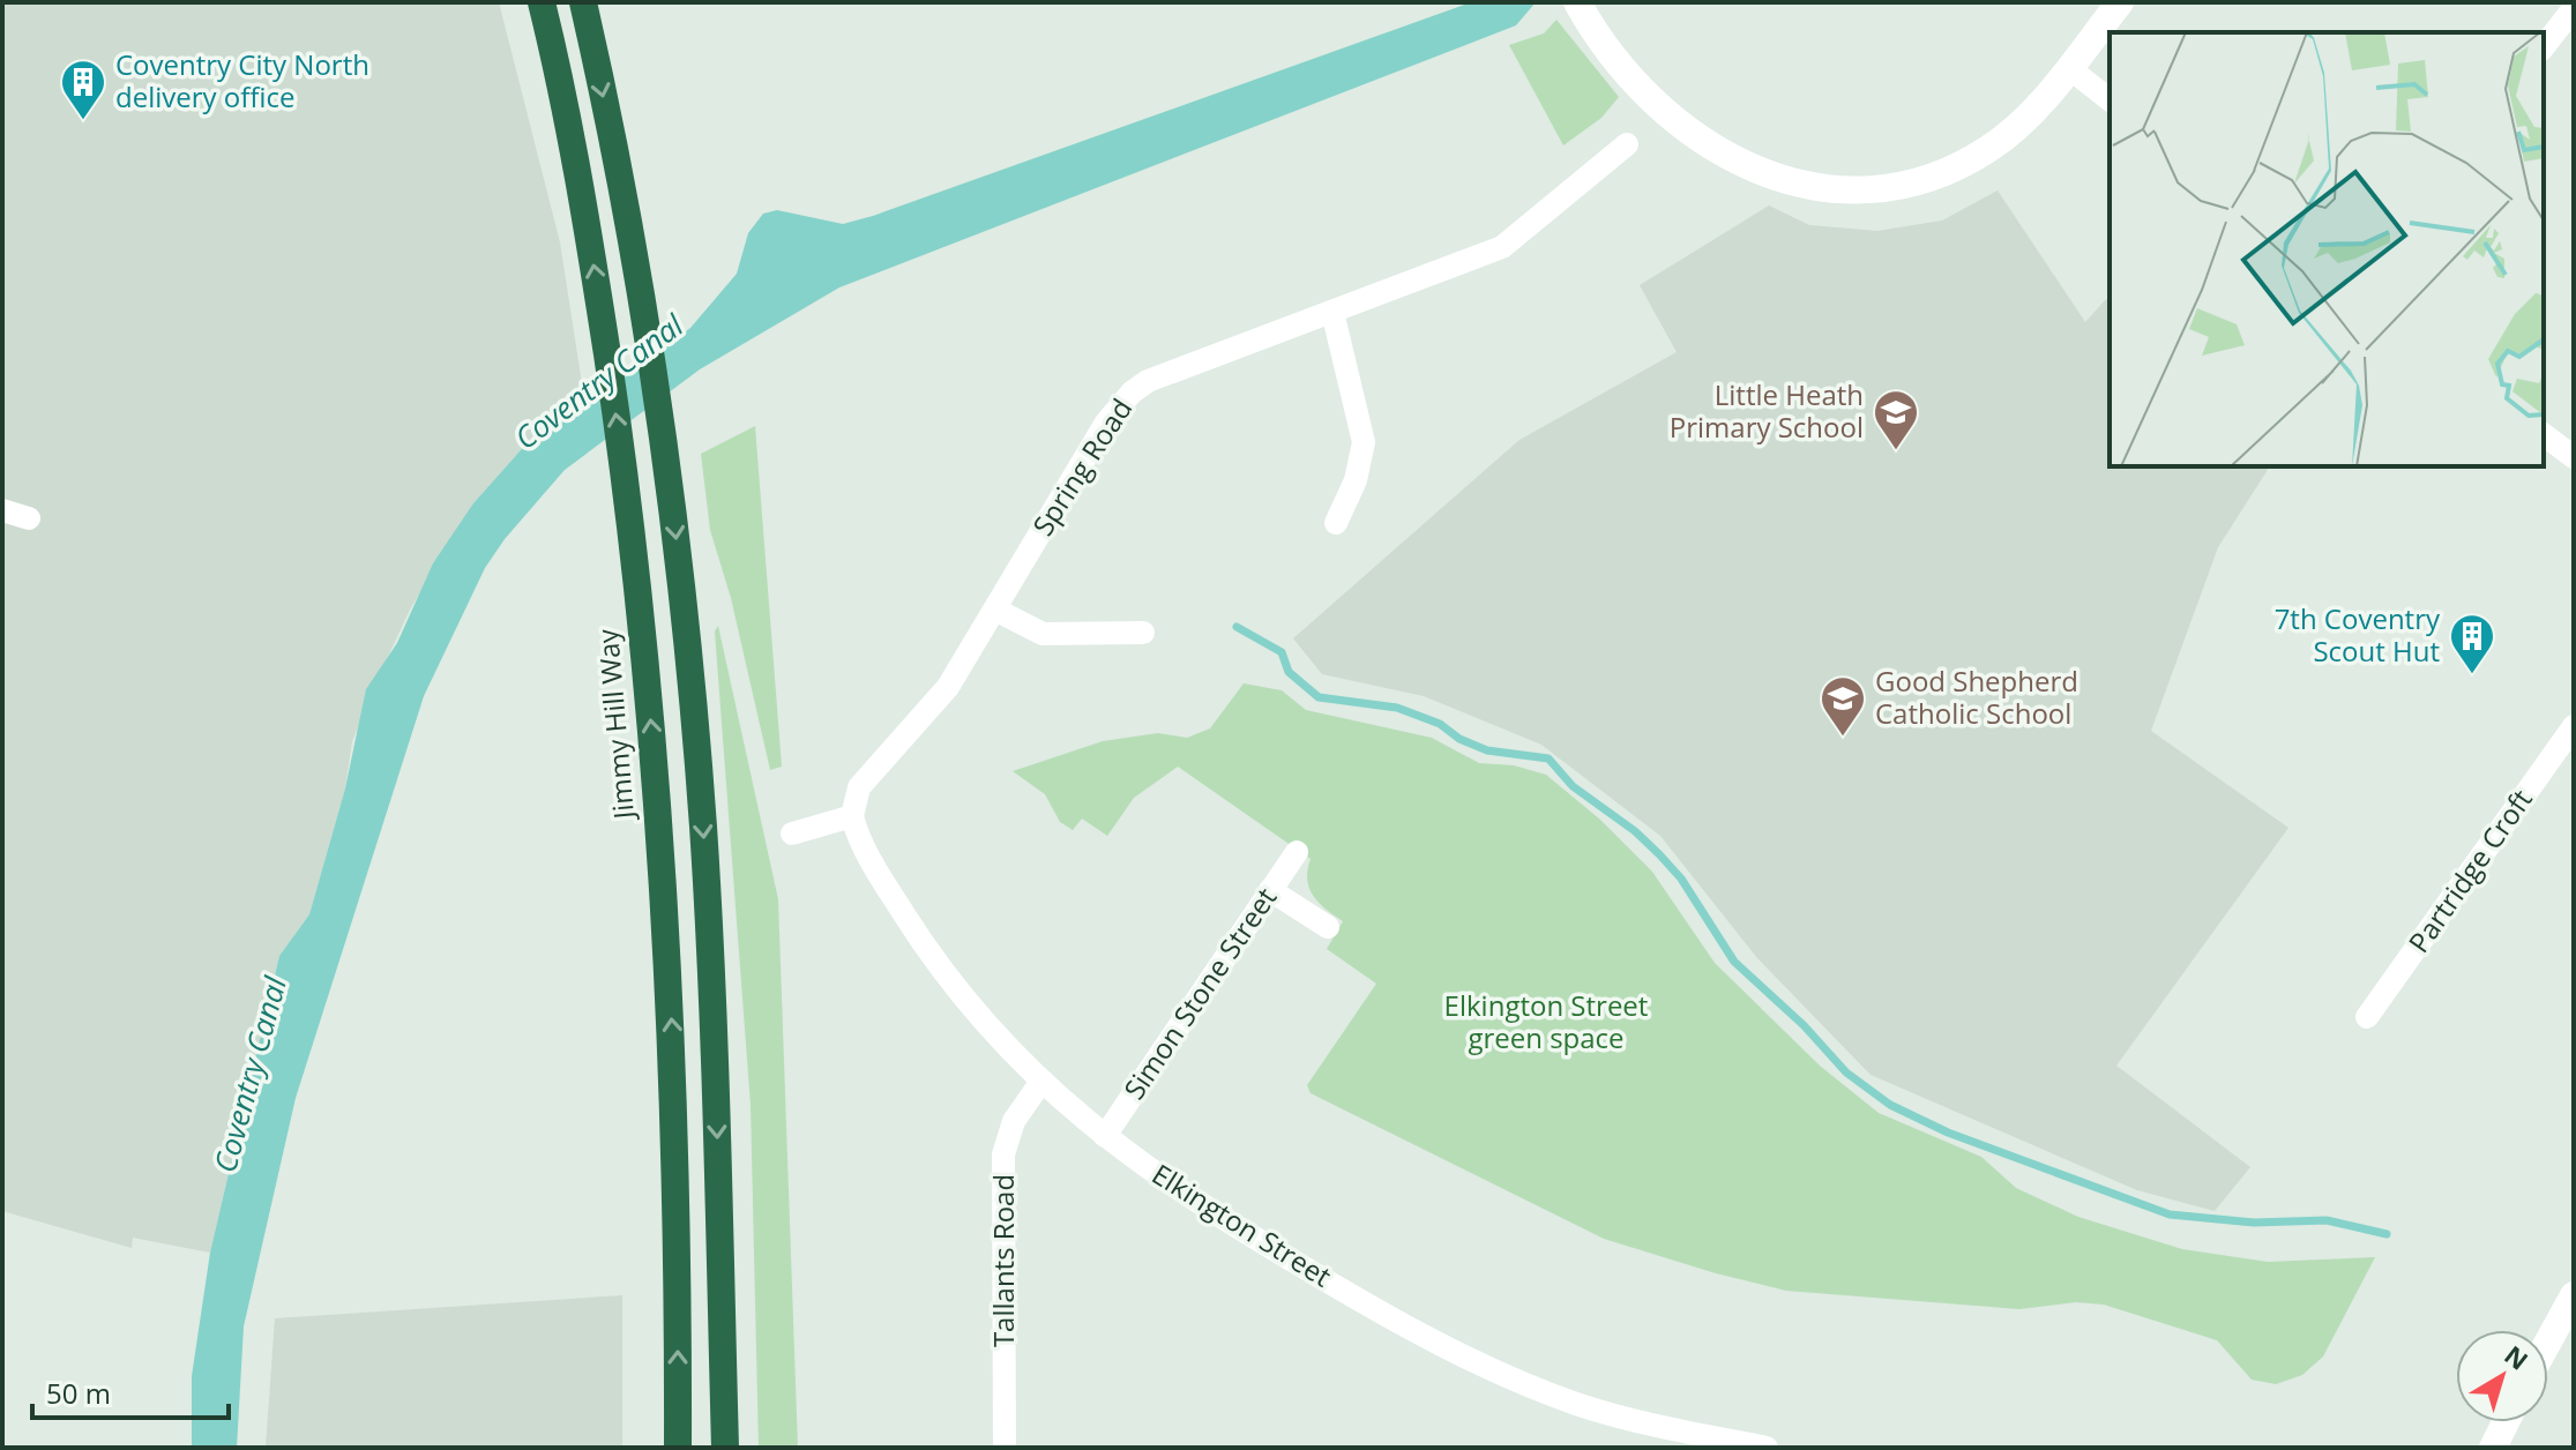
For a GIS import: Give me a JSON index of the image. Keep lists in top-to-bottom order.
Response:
{
  "streets": {
    "highway": ["Jimmy Hill Way"],
    "street": [
      "Spring Road",
      "Partridge Croft",
      "Simon Stone Street",
      "Elkington Street",
      "Tallants Road"
    ]
  },
  "crossings": [
    ["Spring Road", "Elkington Street"],
    ["Simon Stone Street", "Elkington Street"],
    ["Elkington Street", "Tallants Road"]
  ],
  "water": ["Coventry Canal"],
  "parks": ["Elkington Street green space"],
  "places": {
    "building": ["Coventry City North delivery office", "7th Coventry Scout Hut"],
    "school or university": ["Little Heath Primary School", "Good Shepherd Catholic School"]
  },
  "scale_bar": "50 m",
  "north": "top right"
}
